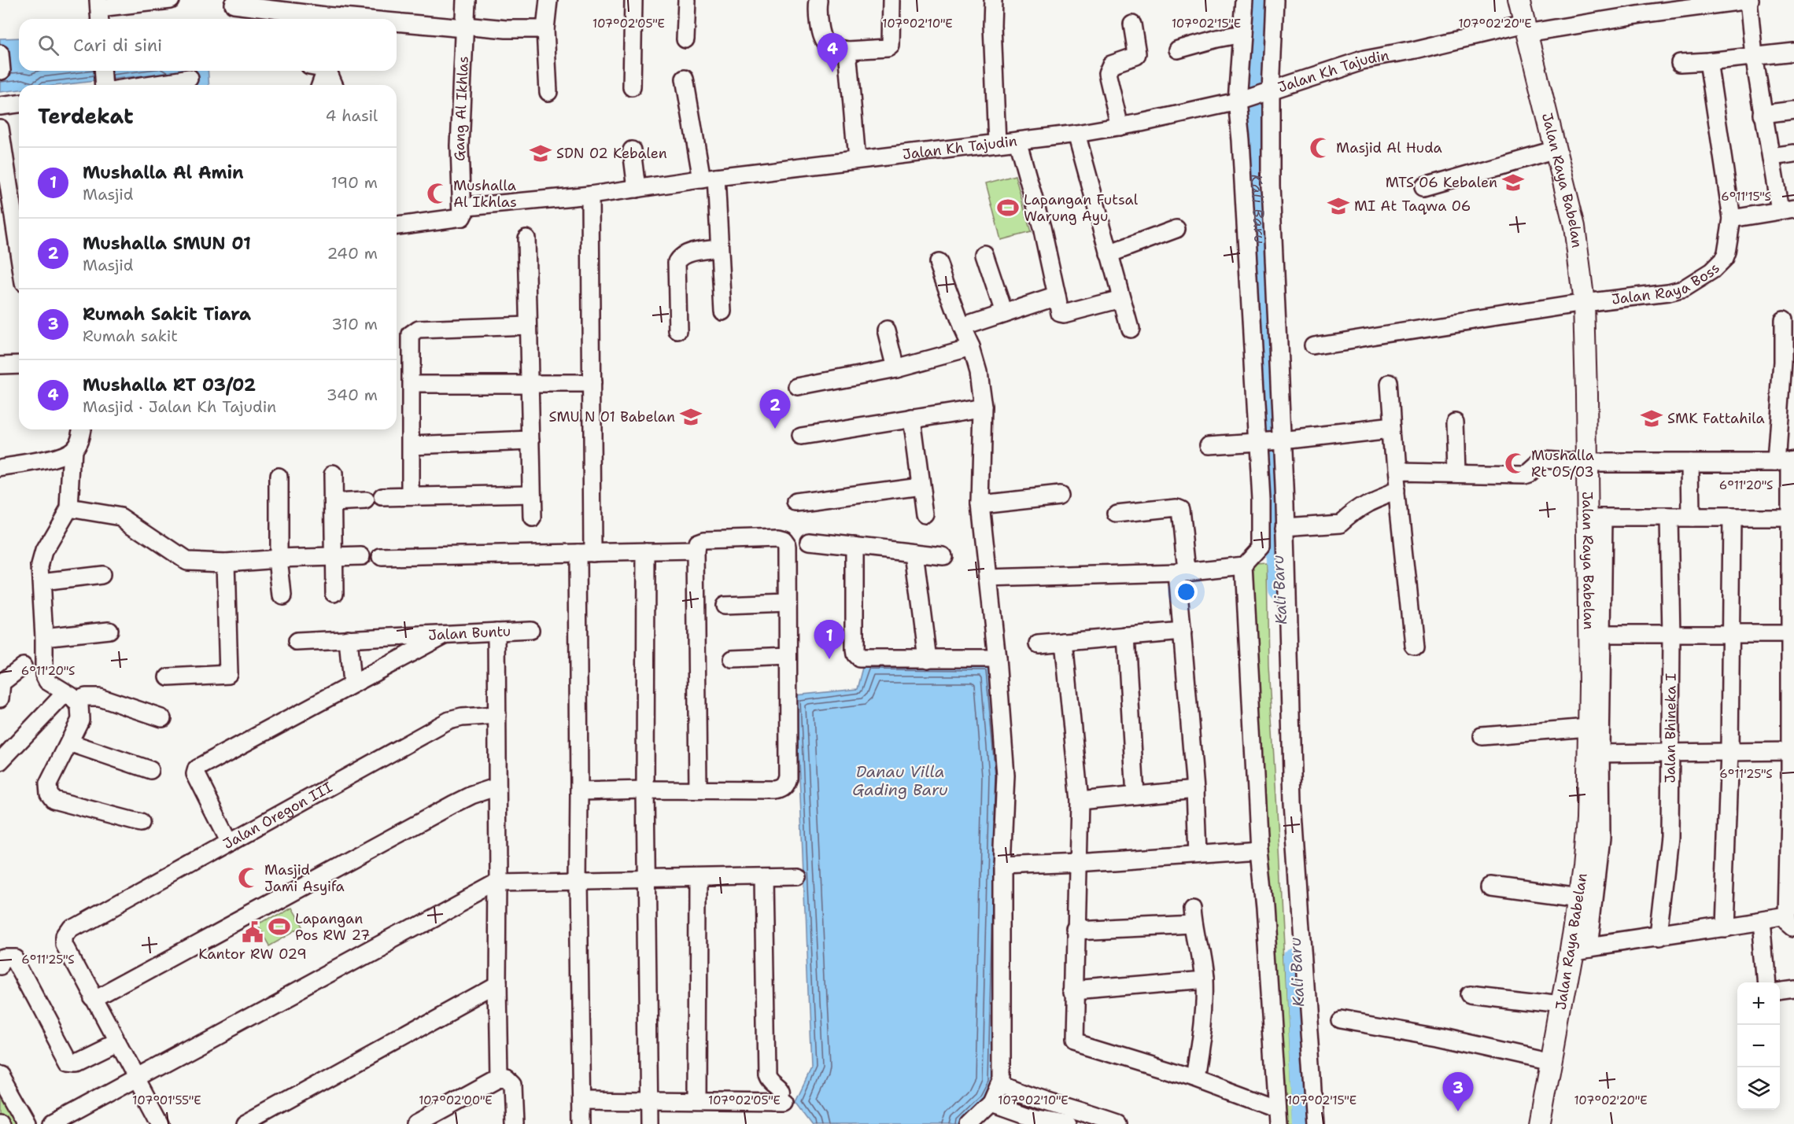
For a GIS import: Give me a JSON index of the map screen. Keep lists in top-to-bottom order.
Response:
{
  "streets": {
    "main road": ["Jalan Raya Babelan"],
    "street": [
      "Jalan Kh Tajudin",
      "Gang Al Ikhlas",
      "Jalan Raya Boss",
      "Jalan Buntu",
      "Jalan Bhineka I",
      "Jalan Oregon III"
    ]
  },
  "crossings": [
    ["Jalan Kh Tajudin", "Gang Al Ikhlas"],
    ["Jalan Kh Tajudin", "Jalan Raya Babelan"],
    ["Jalan Raya Babelan", "Jalan Raya Boss"]
  ],
  "water": ["Kali Baru", "Danau Villa Gading Baru"],
  "places": {
    "mosque": [
      "Masjid Al Huda",
      "Mushalla Al Ikhlas",
      "Mushalla Rt 05/03",
      "Masjid Jami Asyifa"
    ],
    "school or university": [
      "SDN 02 Kebalen",
      "MTS 06 Kebalen",
      "MI At Taqwa 06",
      "SMU N 01 Babelan",
      "SMK Fattahila"
    ],
    "sports": ["Lapangan Futsal Warung Ayu", "Lapangan Pos RW 27"],
    "public building": ["Kantor RW 029"]
  },
  "page": {
    "search": "Cari di sini",
    "pins": [
      "4",
      "2",
      "1",
      "3"
    ],
    "heading": ["Terdekat", "4 hasil"],
    "list": [
      {
        "mark": "1",
        "name": "Mushalla Al Amin",
        "note": "Masjid",
        "value": "190 m"
      },
      {
        "mark": "2",
        "name": "Mushalla SMUN 01",
        "note": "Masjid",
        "value": "240 m"
      },
      {
        "mark": "3",
        "name": "Rumah Sakit Tiara",
        "note": "Rumah sakit",
        "value": "310 m"
      },
      {
        "mark": "4",
        "name": "Mushalla RT 03/02",
        "note": "Masjid · Jalan Kh Tajudin",
        "value": "340 m"
      }
    ],
    "map_buttons": ["+", "−"]
  },
  "coordinates": [
    "107°02'05\"E",
    "107°02'10\"E",
    "107°02'15\"E",
    "107°02'20\"E",
    "6°11'15\"S",
    "6°11'20\"S",
    "6°11'25\"S",
    "107°01'55\"E",
    "107°02'00\"E"
  ]
}
